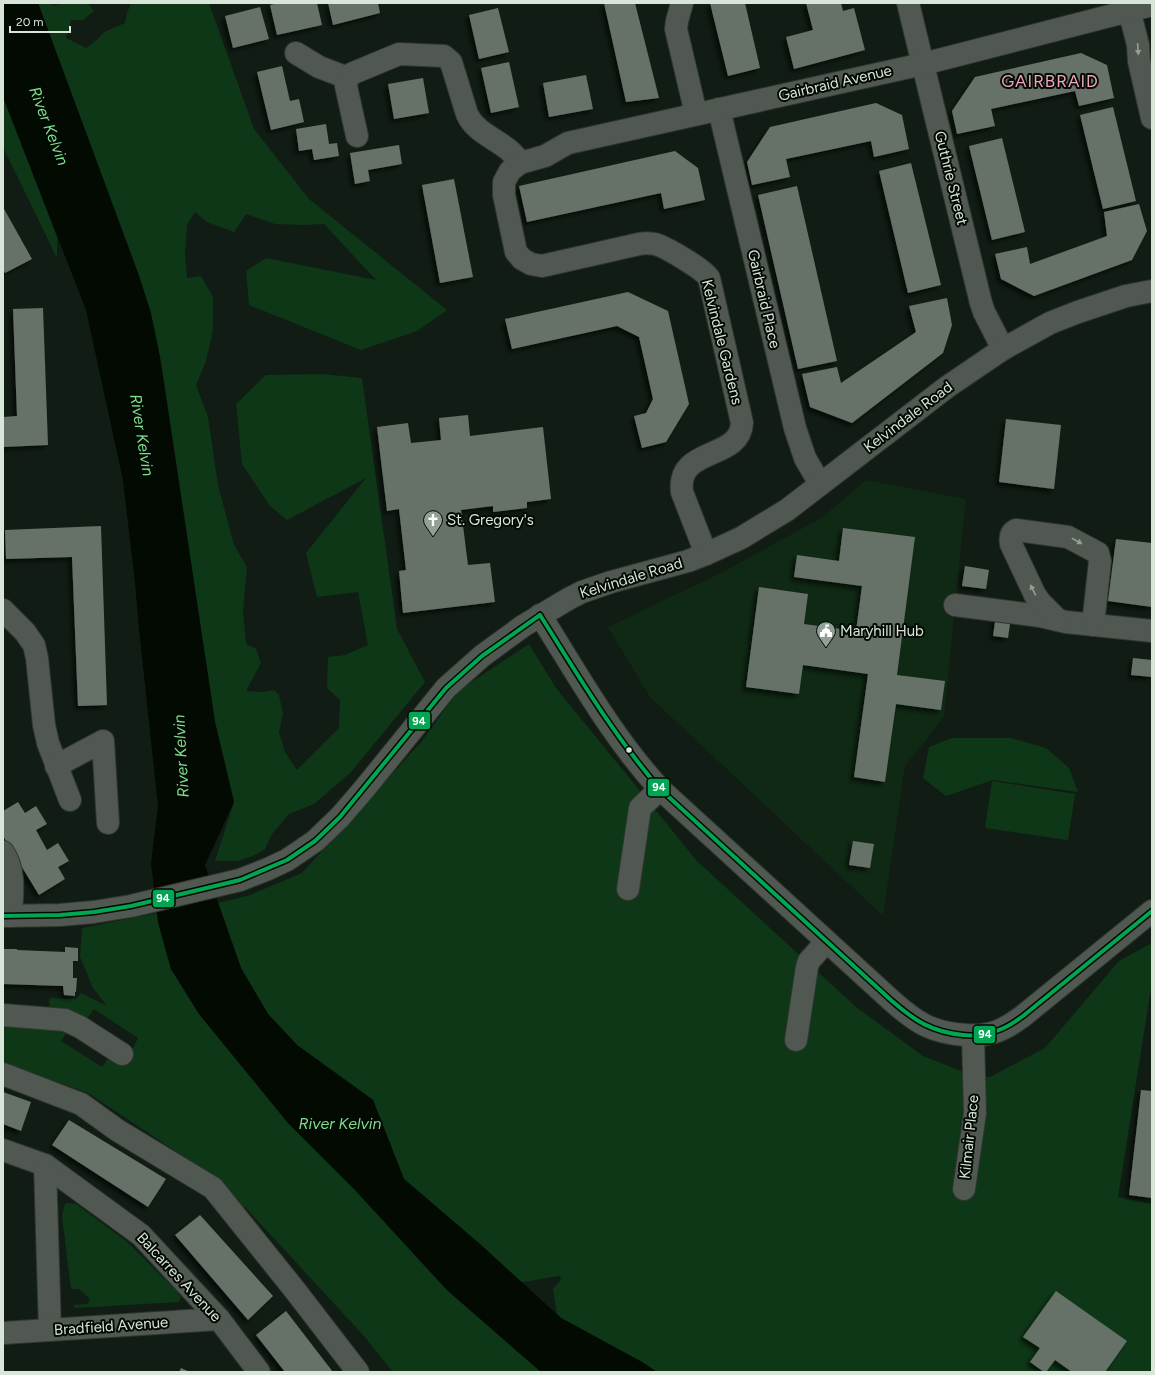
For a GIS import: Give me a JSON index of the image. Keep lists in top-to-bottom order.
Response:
{
  "streets": {
    "street": [
      "Gairbraid Avenue",
      "Guthrie Street",
      "Gairbraid Place",
      "Kelvindale Gardens",
      "Kelvindale Road",
      "Kilmair Place",
      "Balcarres Avenue",
      "Bradfield Avenue"
    ]
  },
  "crossings": [
    ["Gairbraid Avenue", "Guthrie Street"],
    ["Gairbraid Avenue", "Gairbraid Place"],
    ["Gairbraid Avenue", "Kelvindale Gardens"],
    ["Guthrie Street", "Kelvindale Road"],
    ["Gairbraid Place", "Kelvindale Road"],
    ["Kelvindale Gardens", "Kelvindale Road"],
    ["Balcarres Avenue", "Bradfield Avenue"]
  ],
  "districts": ["GAIRBRAID"],
  "water": ["River Kelvin"],
  "places": {
    "church": ["St. Gregory's"],
    "public building": ["Maryhill Hub"]
  },
  "lines": ["transit line 94"],
  "scale_bar": "20 m"
}
